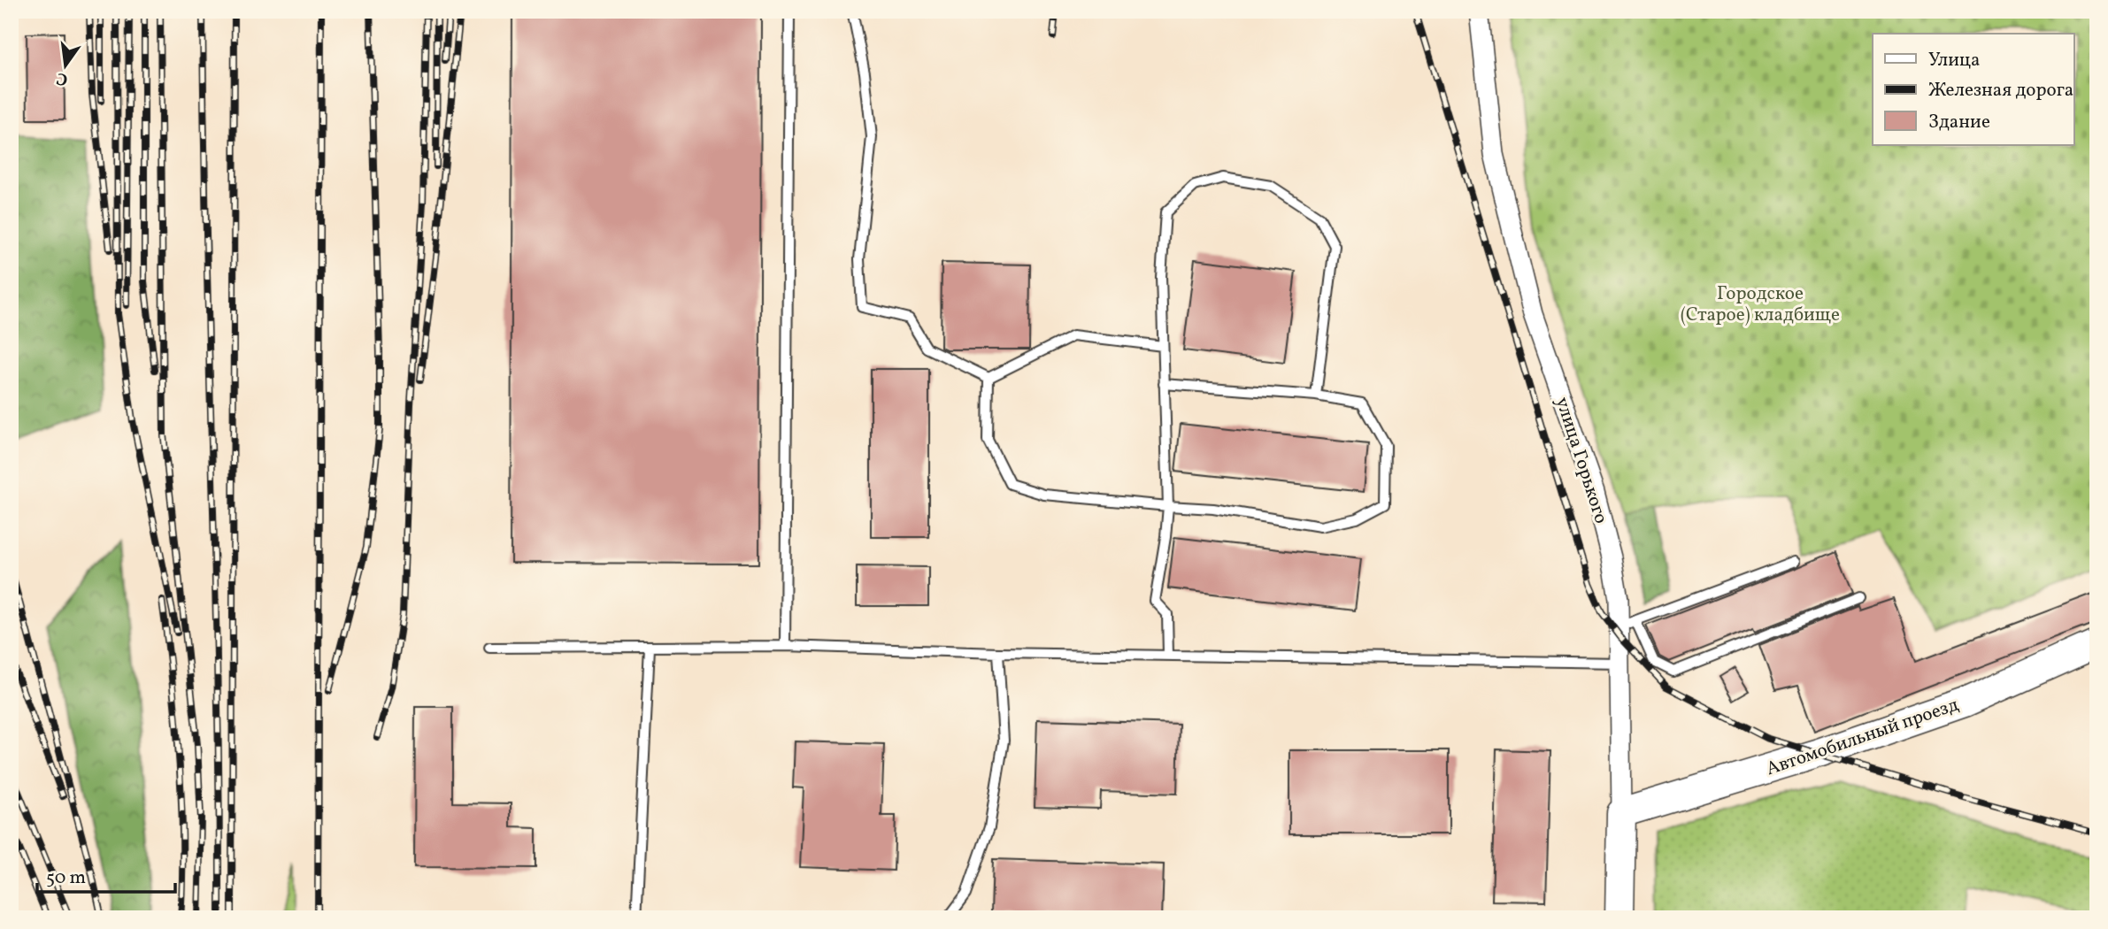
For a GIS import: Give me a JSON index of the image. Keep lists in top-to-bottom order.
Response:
{
  "streets": {
    "main road": ["улица Горького", "Автомобильный проезд"]
  },
  "crossings": [
    ["улица Горького", "Автомобильный проезд"]
  ],
  "parks": ["Городское (Старое) кладбище"],
  "legend": ["Улица", "Железная дорога", "Здание"],
  "scale_bar": "50 m",
  "north": "bottom"
}
